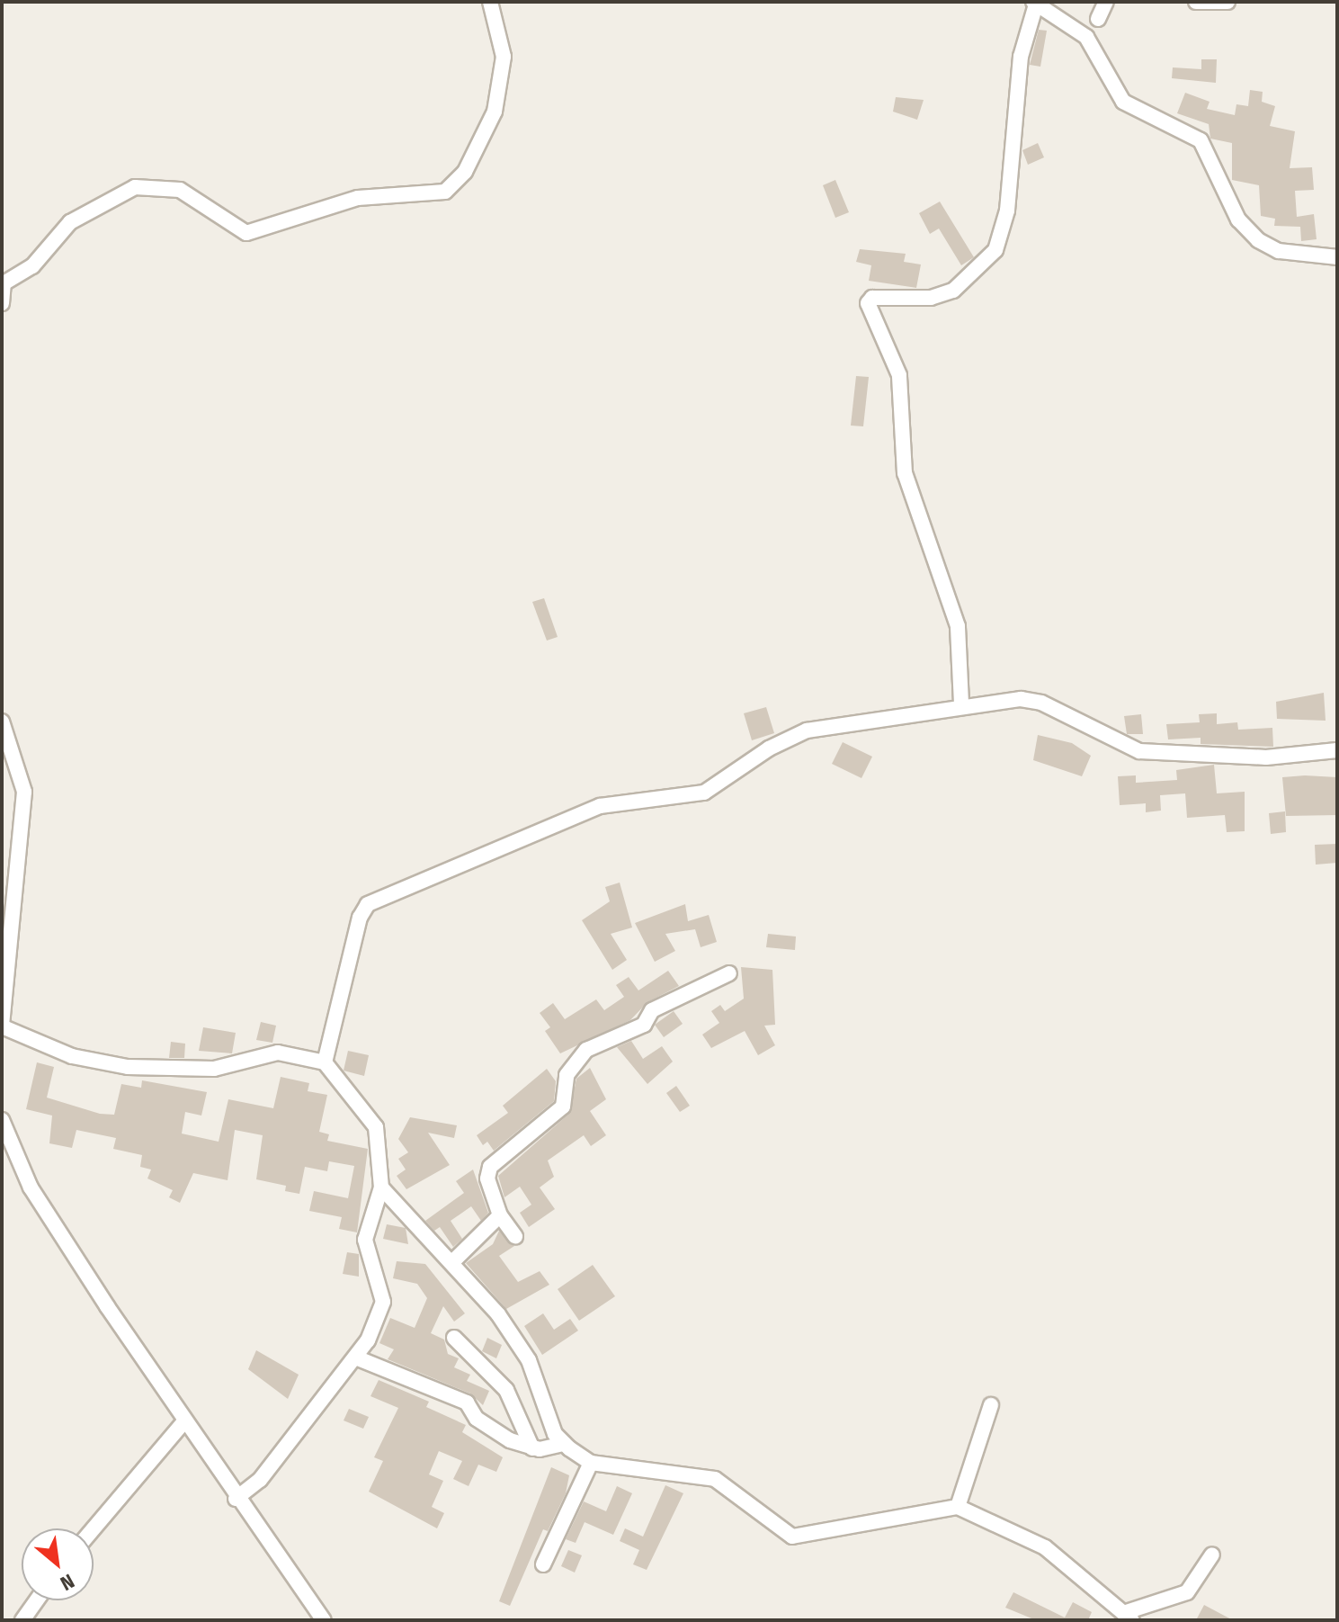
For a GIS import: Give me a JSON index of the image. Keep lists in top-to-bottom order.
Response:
{
  "north": "bottom right"
}
